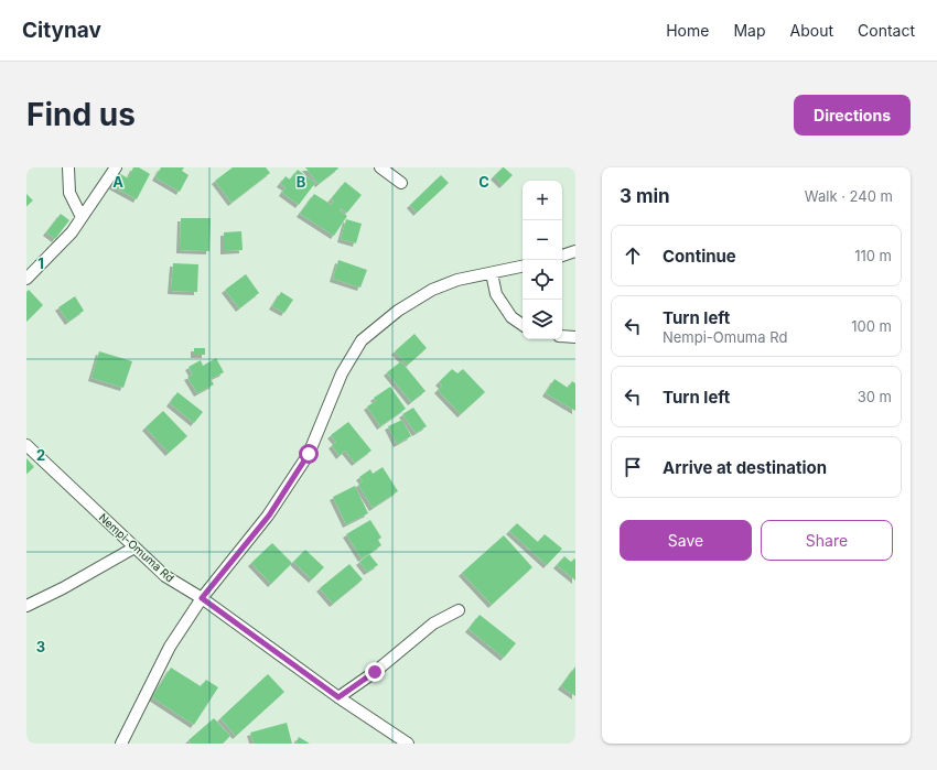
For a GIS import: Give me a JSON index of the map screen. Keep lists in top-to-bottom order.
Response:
{
  "streets": {
    "street": ["Nempi-Omuma Rd"]
  },
  "page": {
    "header": "Citynav",
    "nav": [
      "Home",
      "Map",
      "About",
      "Contact"
    ],
    "buttons": [
      "Directions",
      ["Save", "Share"]
    ],
    "title": "Find us",
    "heading": ["3 min", "Walk · 240 m"],
    "map_buttons": ["+", "−"],
    "list": [
      ["Continue", "110 m"],
      ["Turn left", "Nempi-Omuma Rd", "100 m"],
      ["Turn left", "30 m"],
      "Arrive at destination"
    ]
  },
  "grid": {
    "columns": ["A", "B", "C"],
    "rows": ["1", "2", "3"]
  }
}
